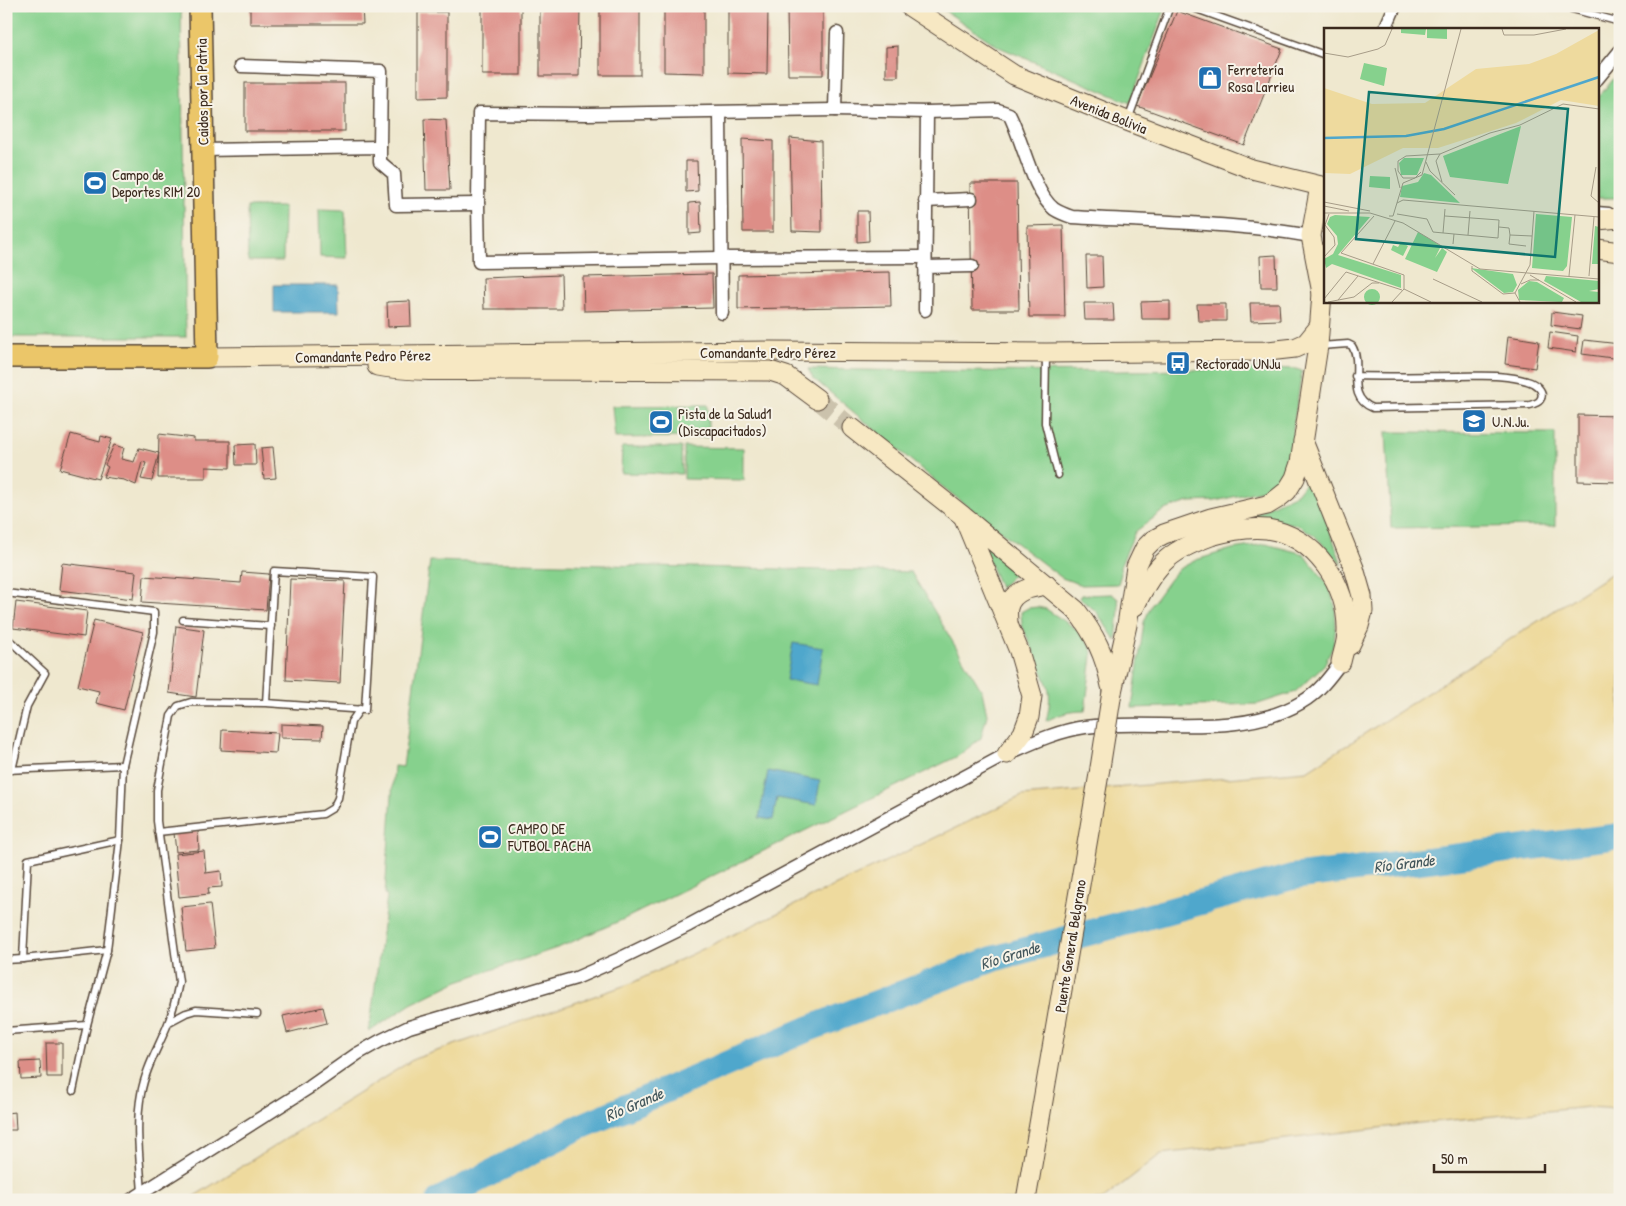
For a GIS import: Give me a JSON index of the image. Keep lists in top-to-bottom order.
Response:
{
  "streets": {
    "main road": [
      "Caidos por la Patria",
      "Avenida Bolivia",
      "Comandante Pedro Pérez",
      "Puente General Belgrano"
    ]
  },
  "crossings": [
    ["Caidos por la Patria", "Comandante Pedro Pérez"]
  ],
  "water": ["Río Grande"],
  "places": {
    "shop": ["Ferretería Rosa Larrieu"],
    "sports": ["Campo de Deportes RIM 20", "Pista de la Salud1 (Discapacitados)", "CAMPO DE FUTBOL PACHA"],
    "bus stop": ["Rectorado UNJu"],
    "school or university": ["U.N.Ju."]
  },
  "scale_bar": "50 m"
}
